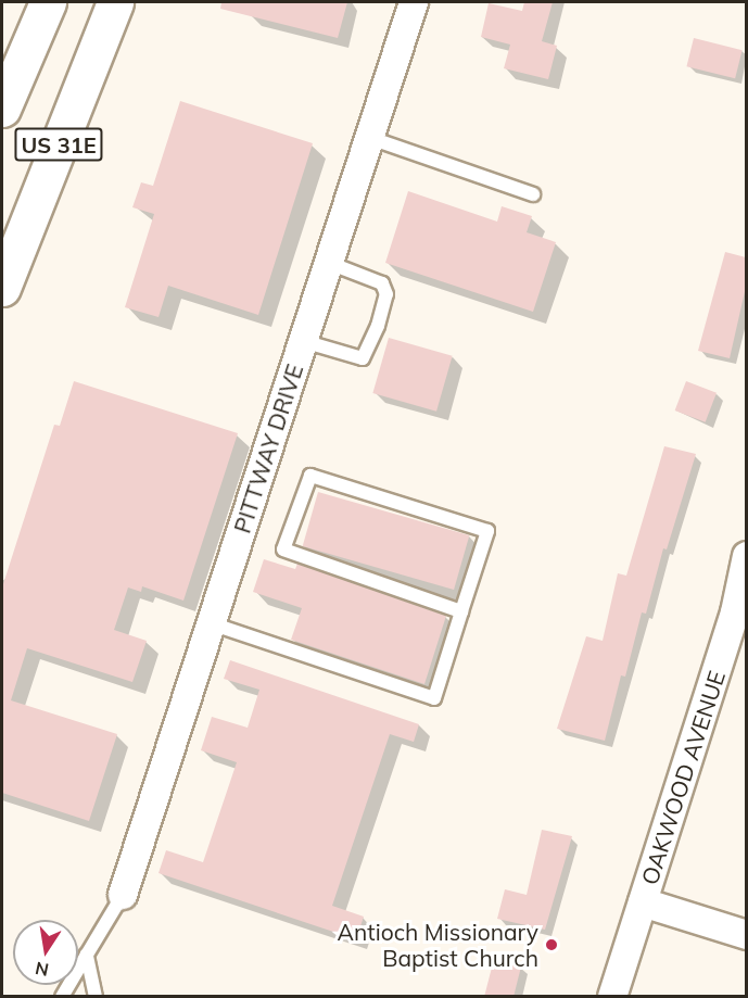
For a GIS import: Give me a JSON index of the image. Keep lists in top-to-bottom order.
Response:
{
  "streets": {
    "highway": ["US 31E"],
    "street": ["PITTWAY DRIVE", "OAKWOOD AVENUE"]
  },
  "places": ["Antioch Missionary Baptist Church"],
  "north": "bottom"
}
